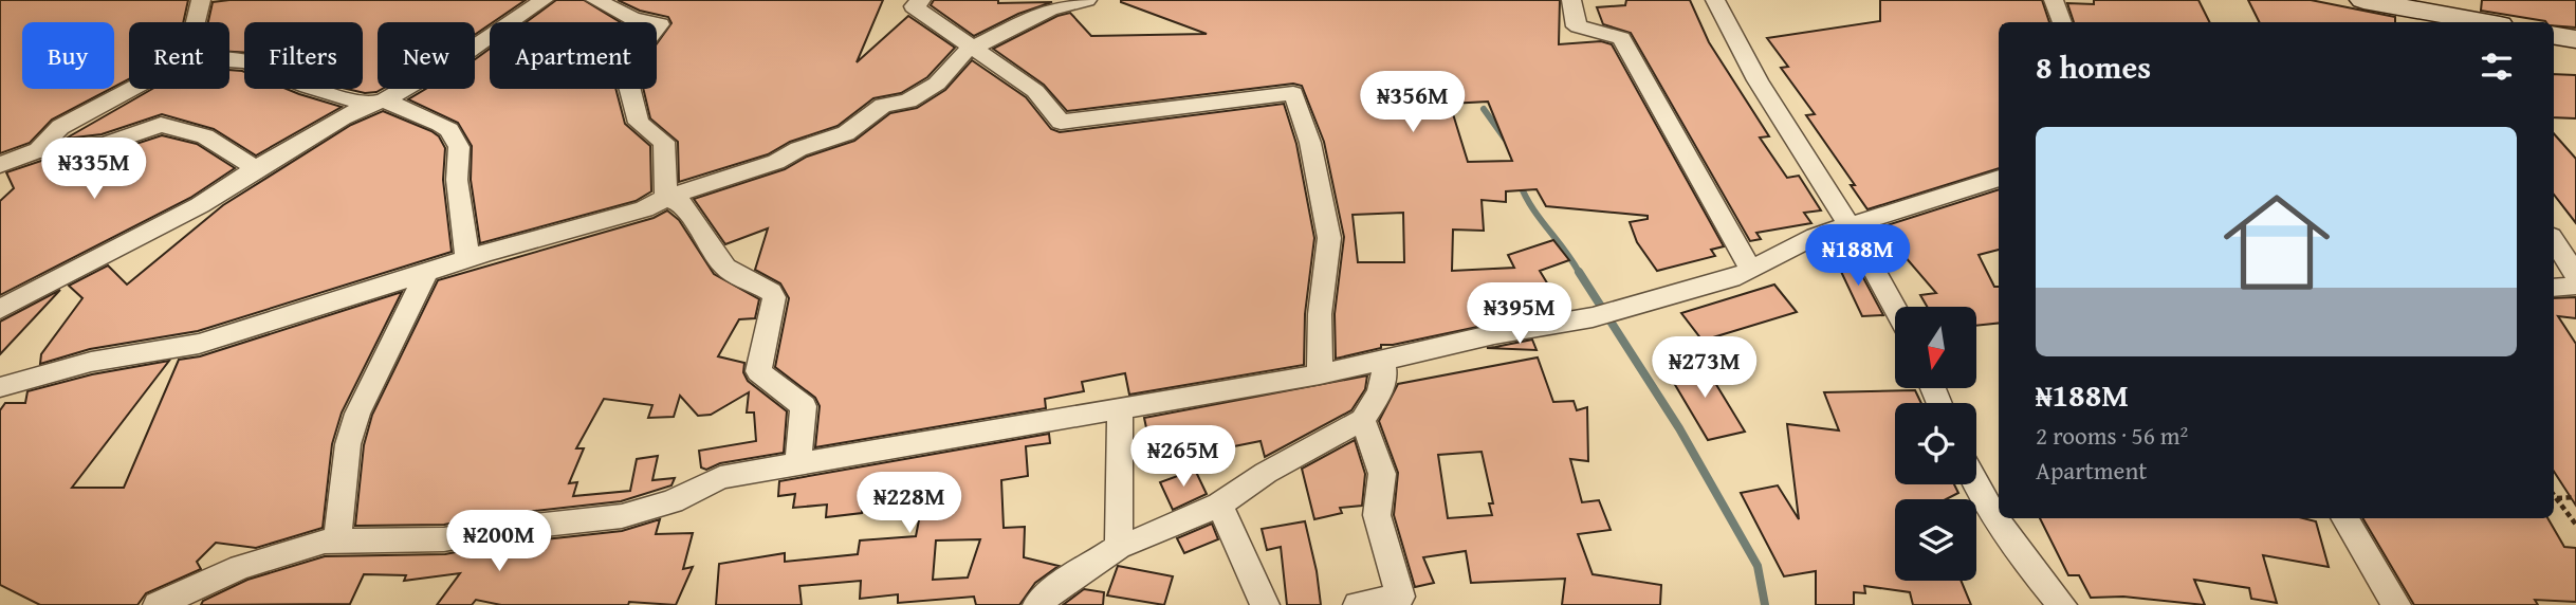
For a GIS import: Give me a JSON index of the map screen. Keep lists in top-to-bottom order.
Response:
{
  "north": "bottom",
  "page": {
    "chip": [
      "Buy",
      "Rent",
      "Filters",
      "New",
      "Apartment"
    ],
    "heading": "8 homes",
    "price": [
      "₦356M",
      "₦335M",
      "₦188M",
      "₦395M",
      "₦273M",
      "₦265M",
      "₦228M",
      "₦200M"
    ],
    "list": [
      {
        "name": "₦188M",
        "note": "2 rooms · 56 m² · Apartment"
      }
    ]
  }
}
